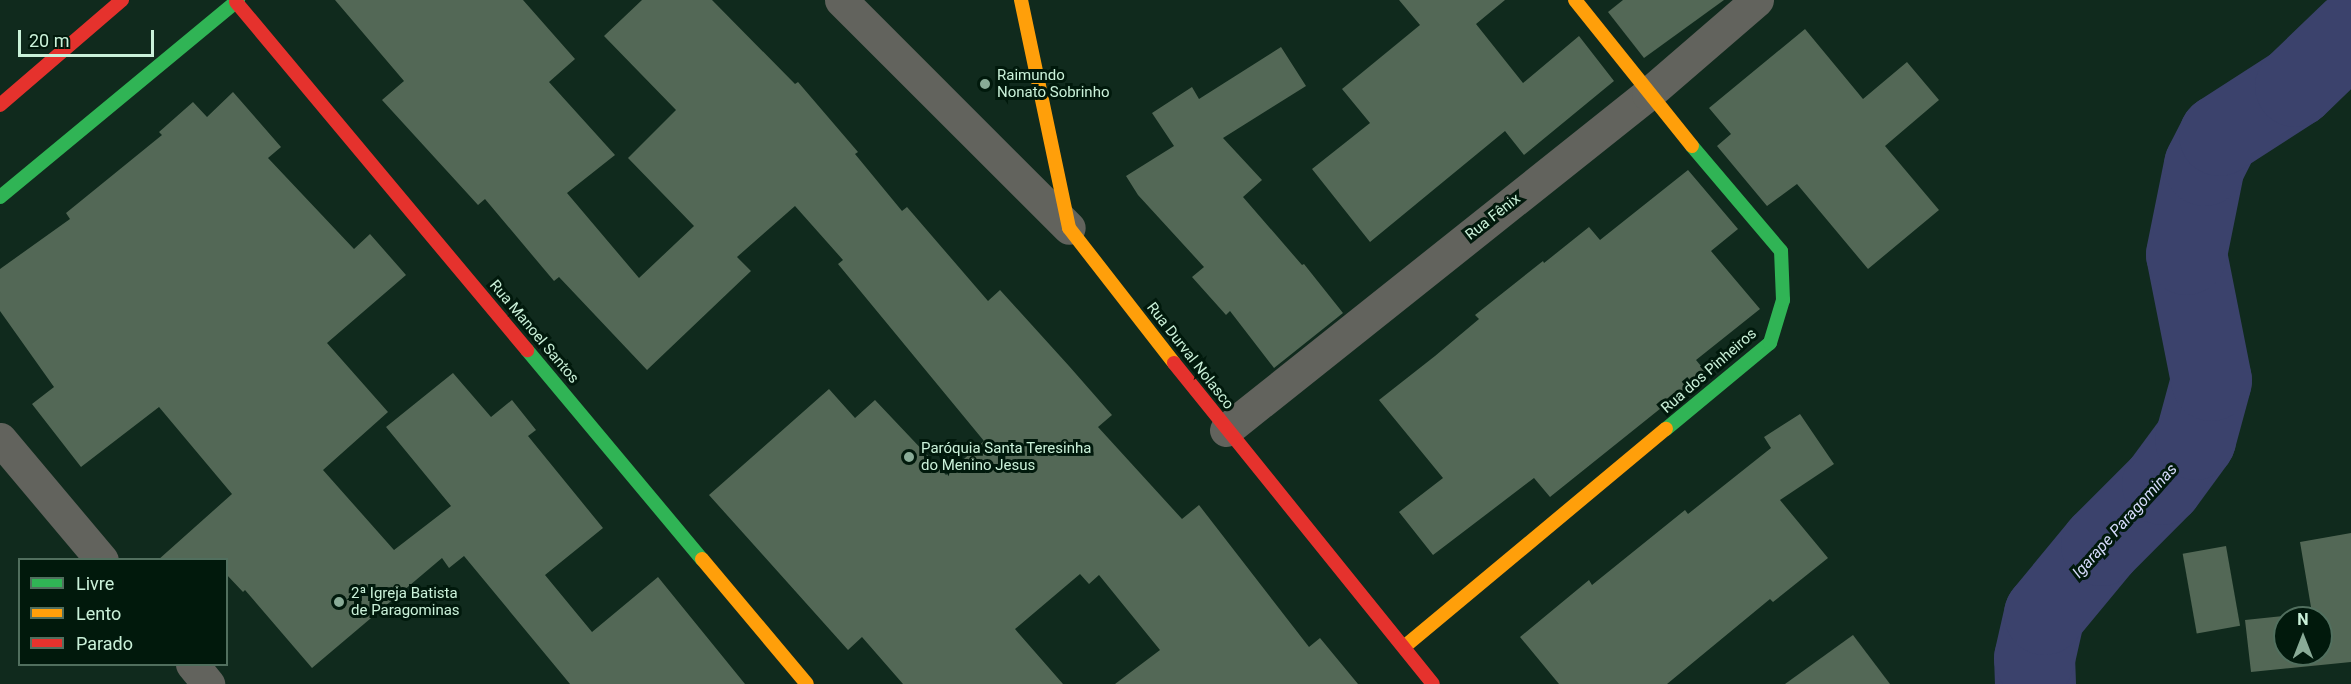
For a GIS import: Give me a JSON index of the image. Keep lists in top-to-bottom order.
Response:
{
  "streets": {
    "street": [
      "Rua Fênix",
      "Rua Manoel Santos",
      "Rua Durval Nolasco",
      "Rua dos Pinheiros"
    ]
  },
  "crossings": [
    ["Rua Fênix", "Rua Durval Nolasco"],
    ["Rua Fênix", "Rua dos Pinheiros"],
    ["Rua Durval Nolasco", "Rua dos Pinheiros"]
  ],
  "water": ["Igarape Paragominas"],
  "places": ["Raimundo Nonato Sobrinho", "Paróquia Santa Teresinha do Menino Jesus", "2ª Igreja Batista de Paragominas"],
  "legend": ["Livre", "Lento", "Parado"],
  "scale_bar": "20 m",
  "north": "top"
}
